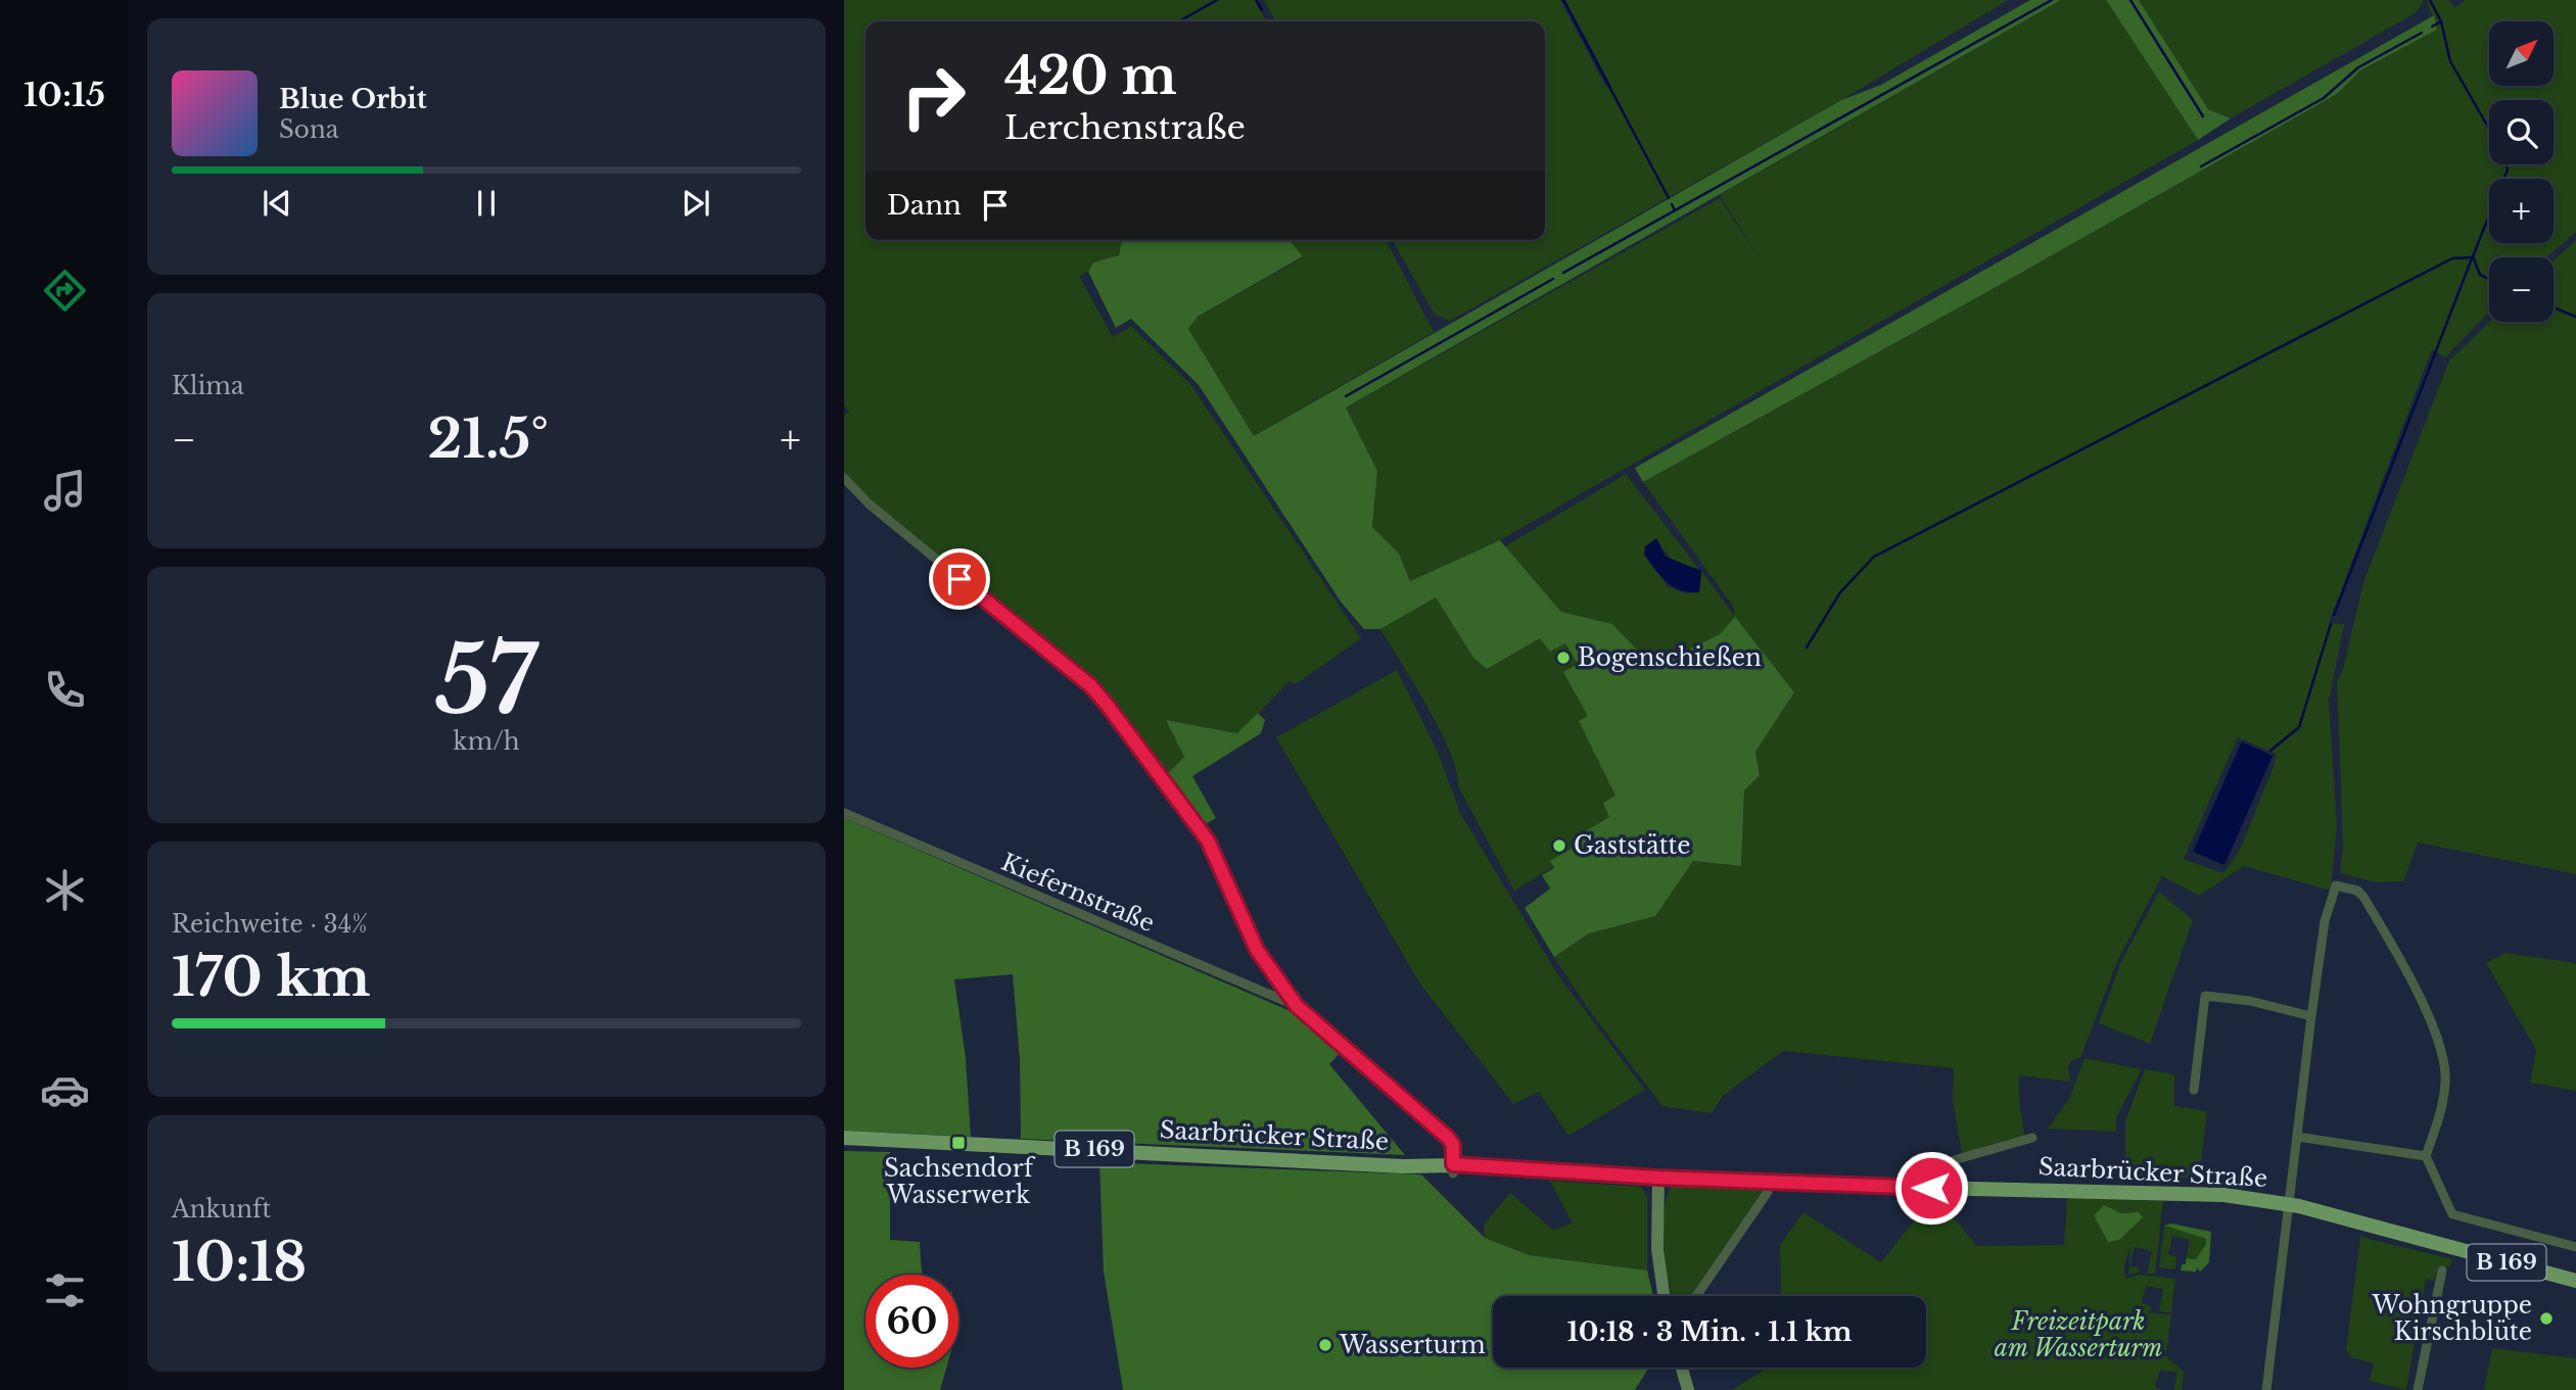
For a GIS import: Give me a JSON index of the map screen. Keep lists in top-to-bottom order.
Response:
{
  "streets": {
    "main road": ["Saarbrücker Straße", "B 169"],
    "street": ["Kiefernstraße"]
  },
  "parks": ["Freizeitpark am Wasserturm"],
  "places": {
    "other": [
      "Bogenschießen",
      "Gaststätte",
      "Wohngruppe Kirschblüte",
      "Wasserturm"
    ],
    "transit": ["Sachsendorf Wasserwerk"]
  },
  "north": "top right",
  "page": {
    "tabs": "10:15",
    "map_buttons": ["+", "−"],
    "turn": ["420 m", "Lerchenstraße"],
    "song": ["Blue Orbit", "Sona"],
    "then": "Dann",
    "tile": [
      "Klima",
      ["57", "km/h"],
      ["Reichweite · 34%", "170 km"],
      ["Ankunft", "10:18"]
    ],
    "heat": ["−", "21.5°", "+"],
    "limit": "60",
    "trip": "10:18 · 3 Min. · 1.1 km"
  }
}
